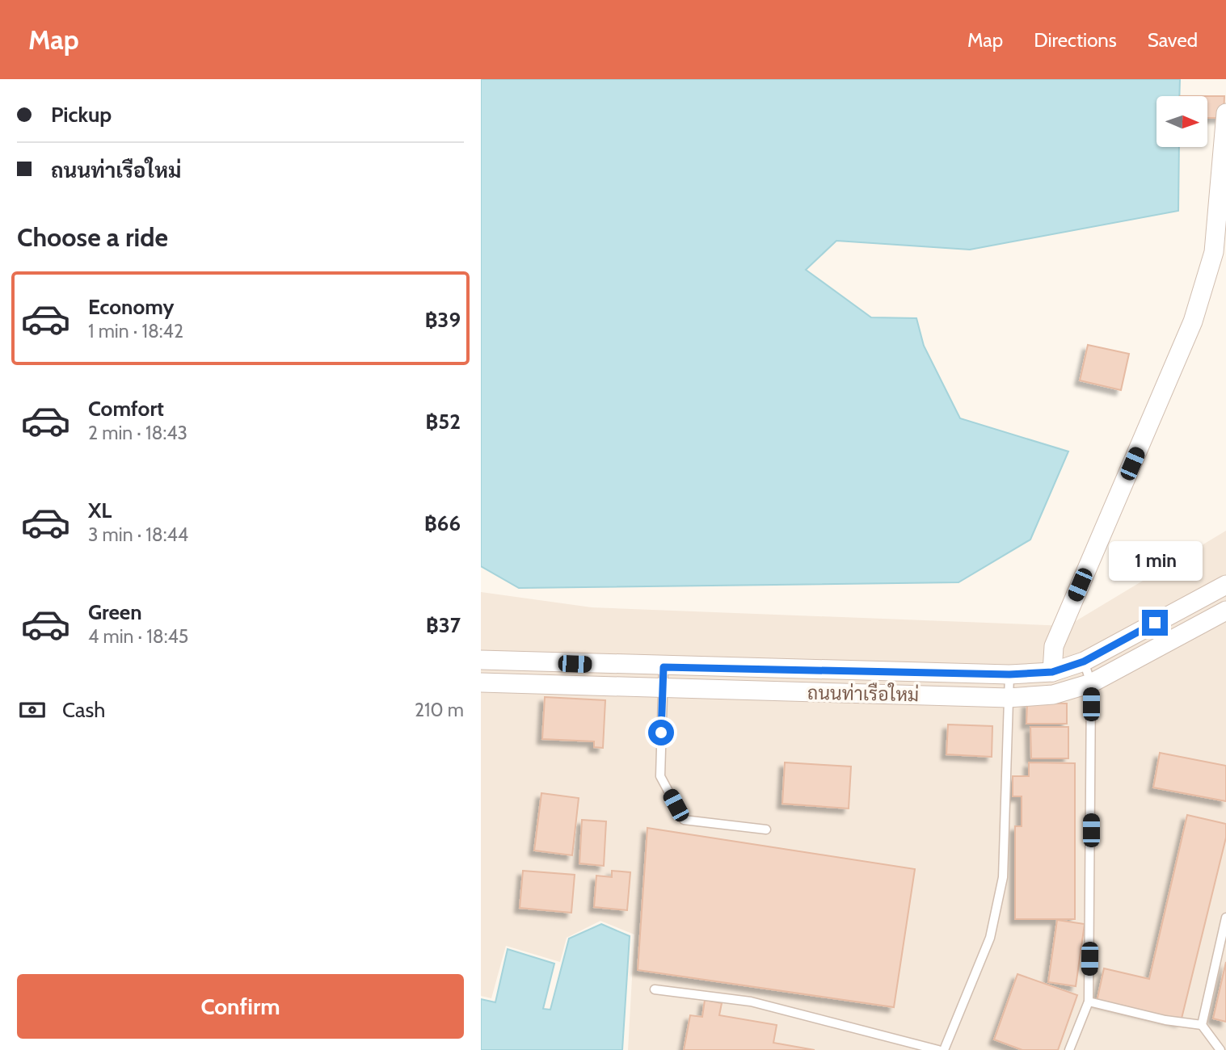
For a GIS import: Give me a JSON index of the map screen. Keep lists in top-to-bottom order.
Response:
{
  "streets": {
    "street": ["ถนนท่าเรือใหม่"]
  },
  "north": "right",
  "page": {
    "header": "Map",
    "nav": ["Map", "Directions", "Saved"],
    "banner": ["Pickup", "ถนนท่าเรือใหม่"],
    "heading": "Choose a ride",
    "list": [
      {
        "name": "Economy",
        "note": "1 min · 18:42",
        "value": "฿39"
      },
      {
        "name": "Comfort",
        "note": "2 min · 18:43",
        "value": "฿52"
      },
      {
        "name": "XL",
        "note": "3 min · 18:44",
        "value": "฿66"
      },
      {
        "name": "Green",
        "note": "4 min · 18:45",
        "value": "฿37"
      }
    ],
    "bubble": "1 min",
    "pay": ["Cash", "210 m"],
    "buttons": "Confirm"
  }
}
